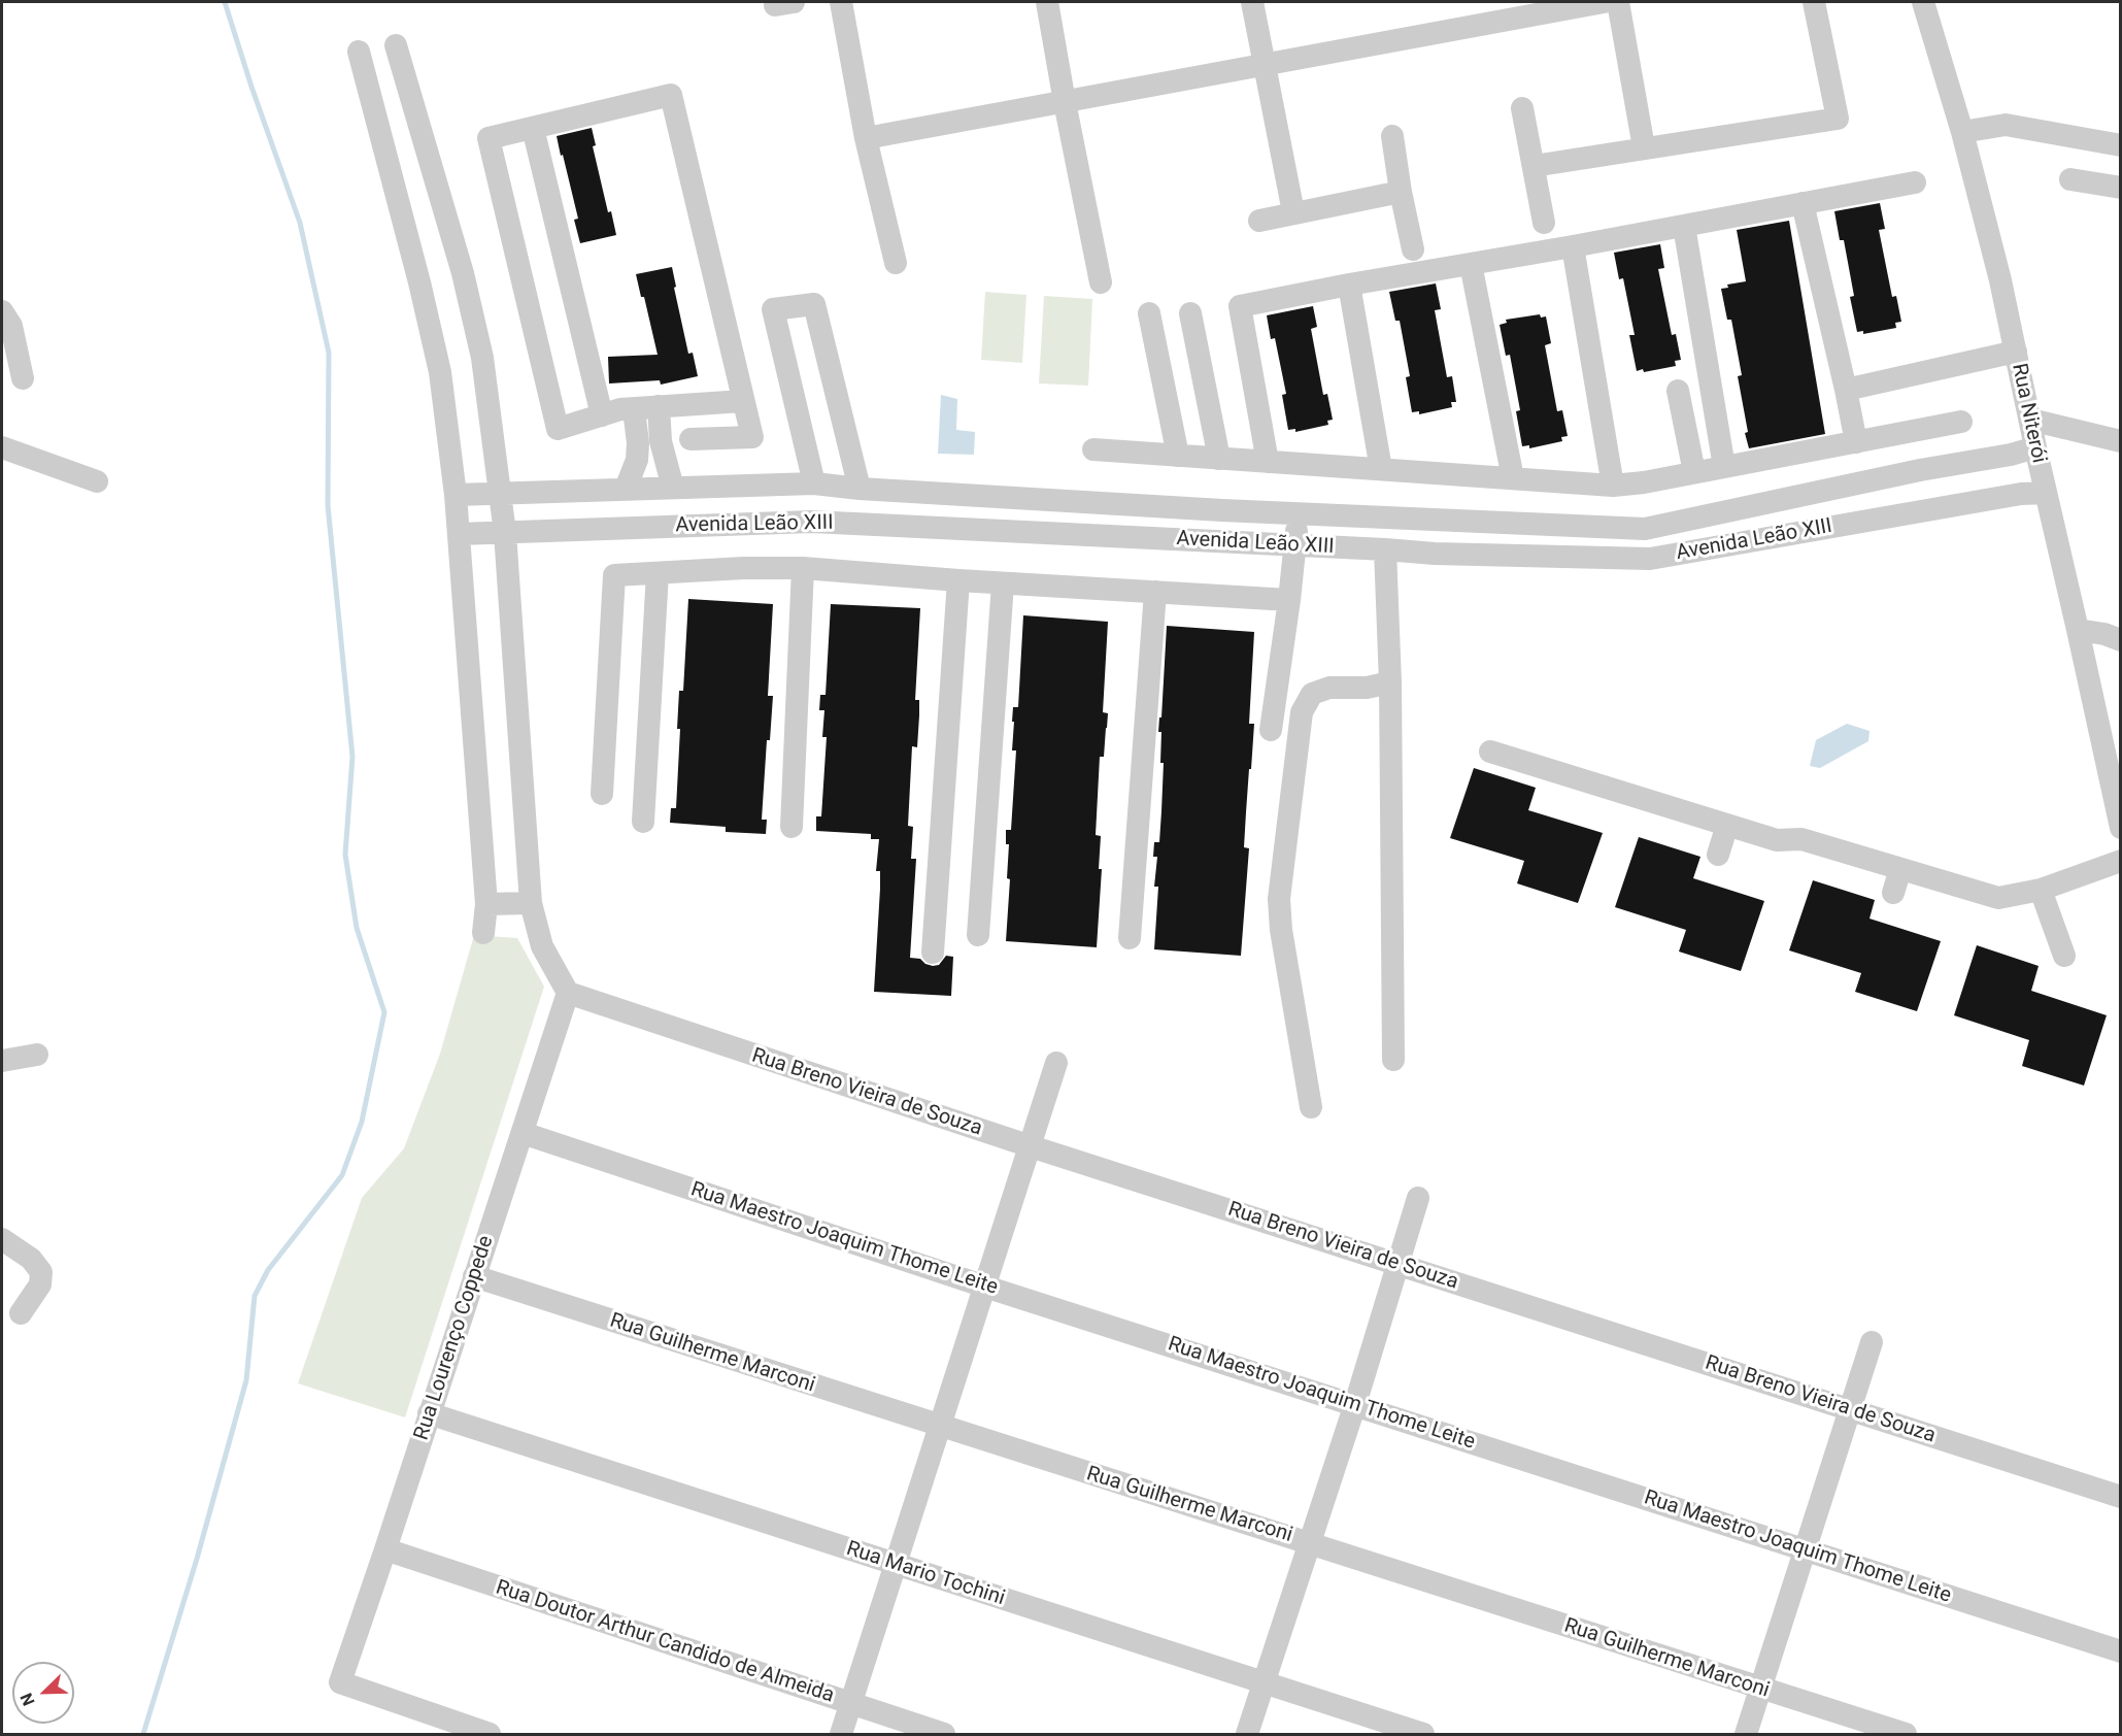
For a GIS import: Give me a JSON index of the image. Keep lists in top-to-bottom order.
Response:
{
  "streets": {
    "street": [
      "Rua Niterói",
      "Avenida Leão XIII",
      "Rua Breno Vieira de Souza",
      "Rua Maestro Joaquim Thome Leite",
      "Rua Lourenço Coppede",
      "Rua Guilherme Marconi",
      "Rua Mario Tochini",
      "Rua Doutor Arthur Candido de Almeida"
    ]
  },
  "crossings": [
    ["Rua Niterói", "Avenida Leão XIII"],
    ["Rua Breno Vieira de Souza", "Rua Lourenço Coppede"],
    ["Rua Maestro Joaquim Thome Leite", "Rua Lourenço Coppede"],
    ["Rua Lourenço Coppede", "Rua Guilherme Marconi"],
    ["Rua Lourenço Coppede", "Rua Mario Tochini"],
    ["Rua Lourenço Coppede", "Rua Doutor Arthur Candido de Almeida"]
  ],
  "north": "bottom left"
}
